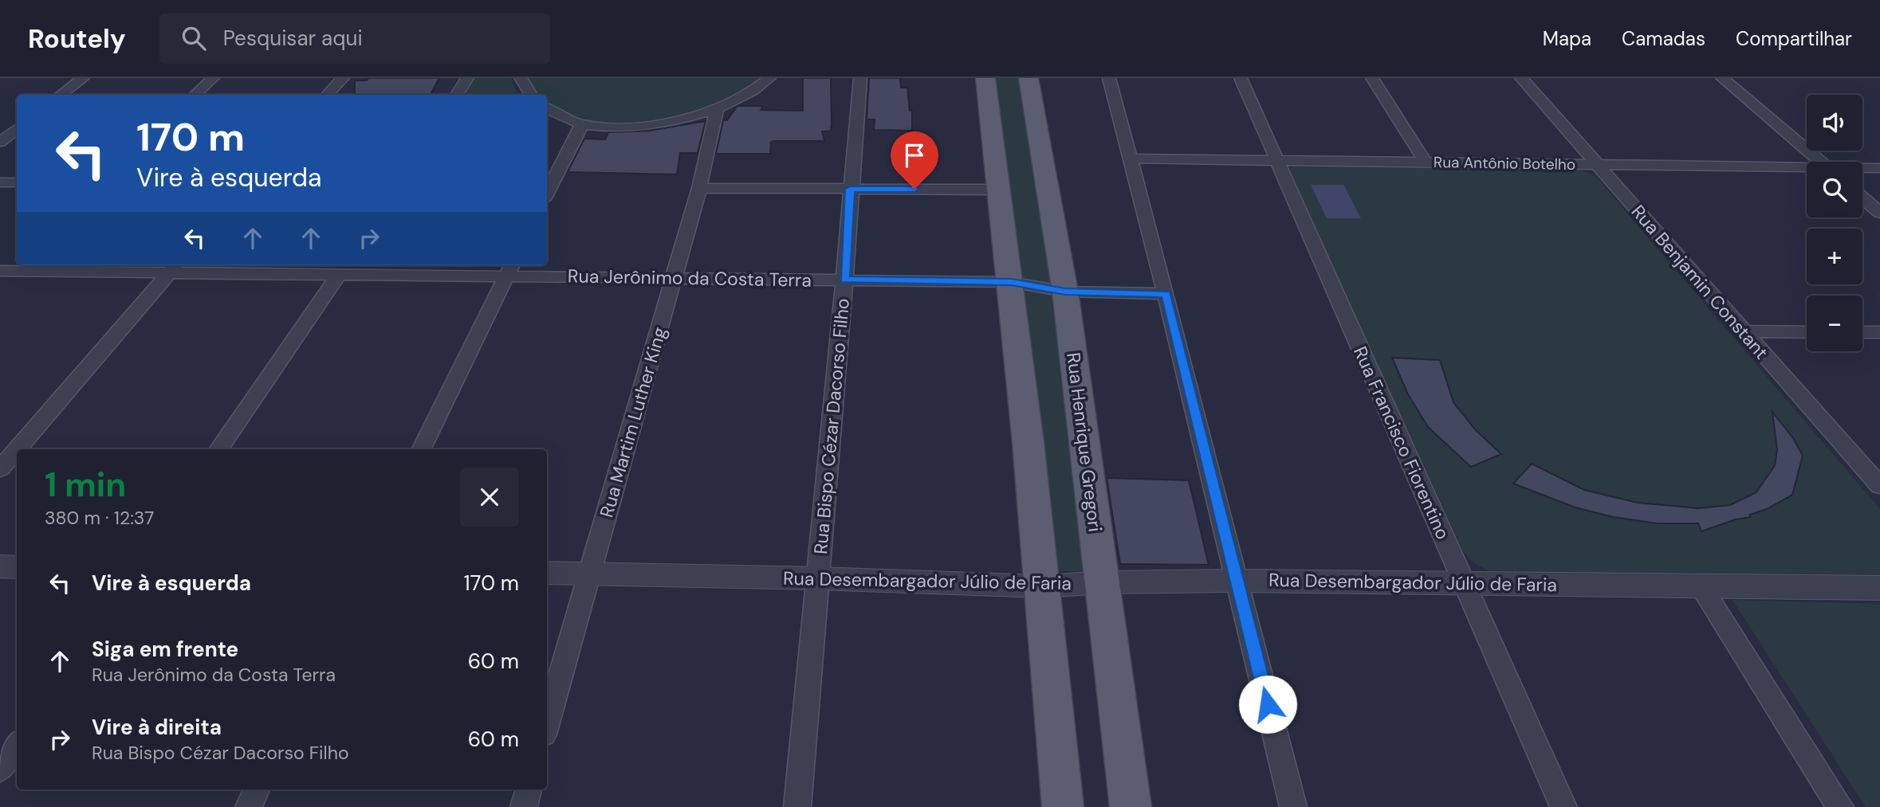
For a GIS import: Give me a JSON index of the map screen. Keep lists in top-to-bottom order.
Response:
{
  "streets": {
    "main road": ["Rua Henrique Gregori"],
    "street": [
      "Rua Antônio Botelho",
      "Rua Jerônimo da Costa Terra",
      "Rua Benjamin Constant",
      "Rua Martim Luther King",
      "Rua Bispo Cézar Dacorso Filho",
      "Rua Francisco Fiorentino",
      "Rua Desembargador Júlio de Faria"
    ]
  },
  "crossings": [
    ["Rua Antônio Botelho", "Rua Benjamin Constant"],
    ["Rua Antônio Botelho", "Rua Francisco Fiorentino"],
    ["Rua Jerônimo da Costa Terra", "Rua Martim Luther King"],
    ["Rua Jerônimo da Costa Terra", "Rua Bispo Cézar Dacorso Filho"],
    ["Rua Jerônimo da Costa Terra", "Rua Henrique Gregori"],
    ["Rua Martim Luther King", "Rua Desembargador Júlio de Faria"],
    ["Rua Bispo Cézar Dacorso Filho", "Rua Desembargador Júlio de Faria"],
    ["Rua Henrique Gregori", "Rua Desembargador Júlio de Faria"],
    ["Rua Francisco Fiorentino", "Rua Desembargador Júlio de Faria"]
  ],
  "page": {
    "header": "Routely",
    "search": "Pesquisar aqui",
    "nav": ["Mapa", "Camadas", "Compartilhar"],
    "map_buttons": ["+", "−"],
    "turn": ["170 m", "Vire à esquerda"],
    "heading": ["1 min", "380 m · 12:37"],
    "list": [
      {
        "name": "Vire à esquerda",
        "value": "170 m"
      },
      {
        "name": "Siga em frente",
        "note": "Rua Jerônimo da Costa Terra",
        "value": "60 m"
      },
      {
        "name": "Vire à direita",
        "note": "Rua Bispo Cézar Dacorso Filho",
        "value": "60 m"
      }
    ]
  }
}
